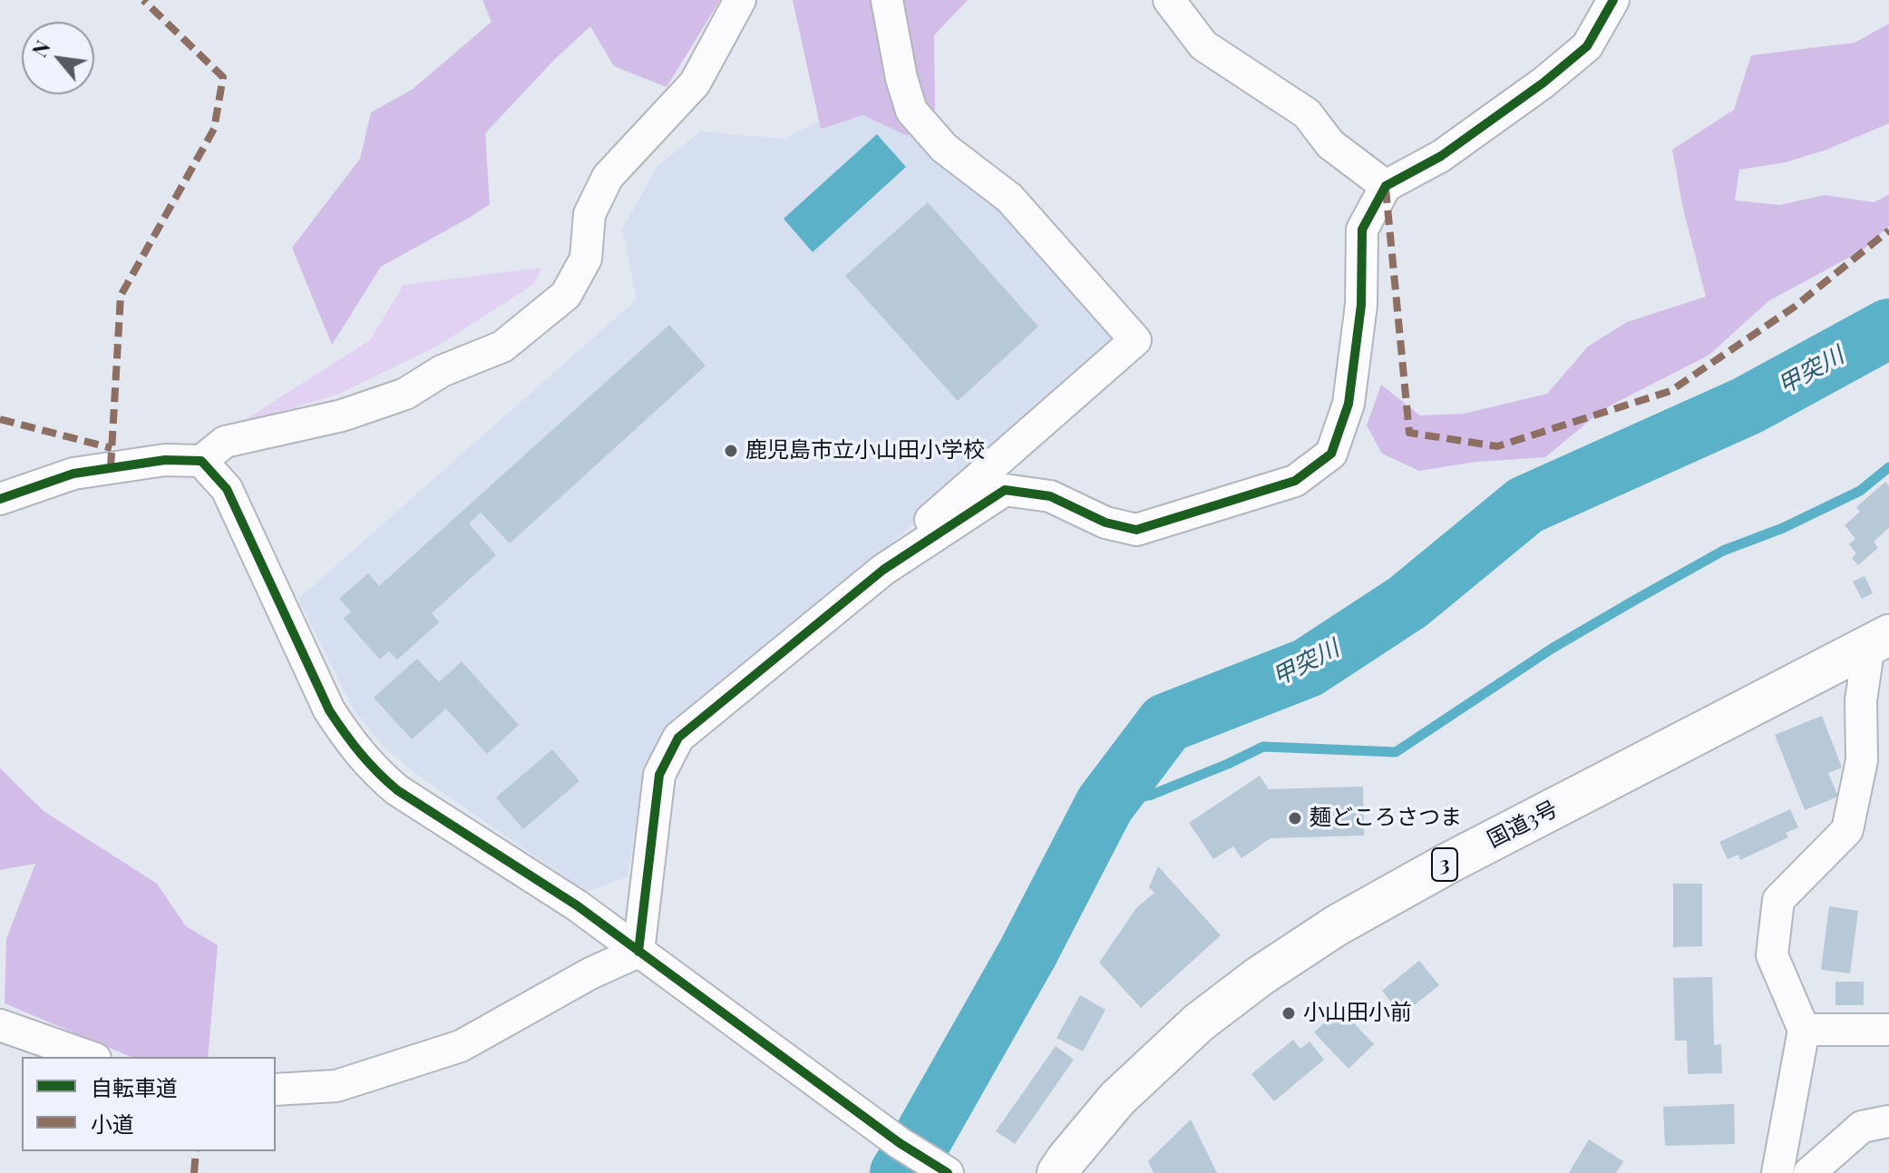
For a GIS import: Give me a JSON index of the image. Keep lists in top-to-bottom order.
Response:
{
  "streets": {
    "highway": ["国道3号", "3"]
  },
  "water": ["甲突川"],
  "places": ["鹿児島市立小山田小学校", "麺どころさつま", "小山田小前"],
  "legend": ["自転車道", "小道"],
  "north": "top left"
}
